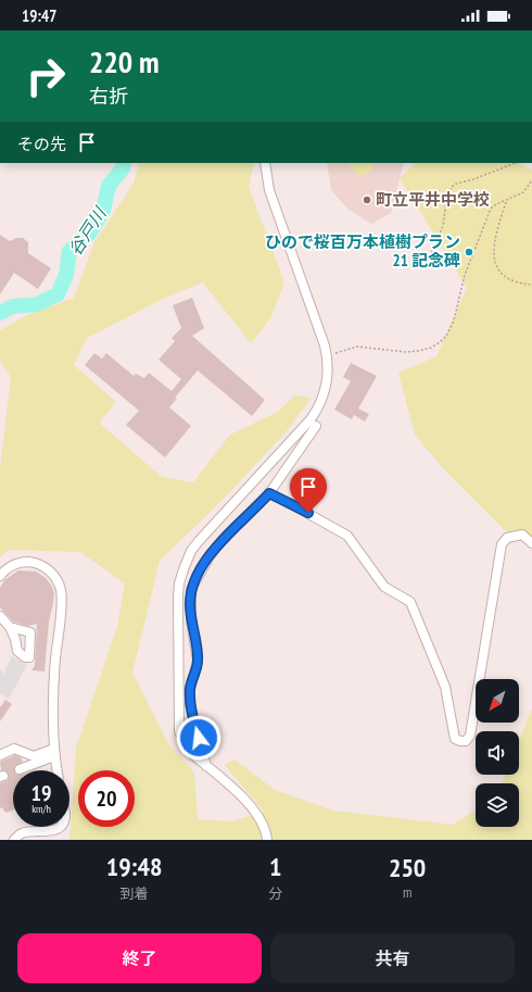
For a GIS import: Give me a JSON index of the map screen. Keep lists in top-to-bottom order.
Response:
{
  "water": ["谷戸川"],
  "places": ["町立平井中学校", "ひので桜百万本植樹プラン 21 記念碑"],
  "north": "bottom left",
  "page": {
    "status": "19:47",
    "turn": ["220 m", "右折"],
    "then": "その先",
    "speed": "19 km/h",
    "limit": "20",
    "eta": [
      "19:48",
      "到着",
      "1",
      "分",
      "250",
      "m"
    ],
    "buttons": ["終了", "共有"]
  }
}
